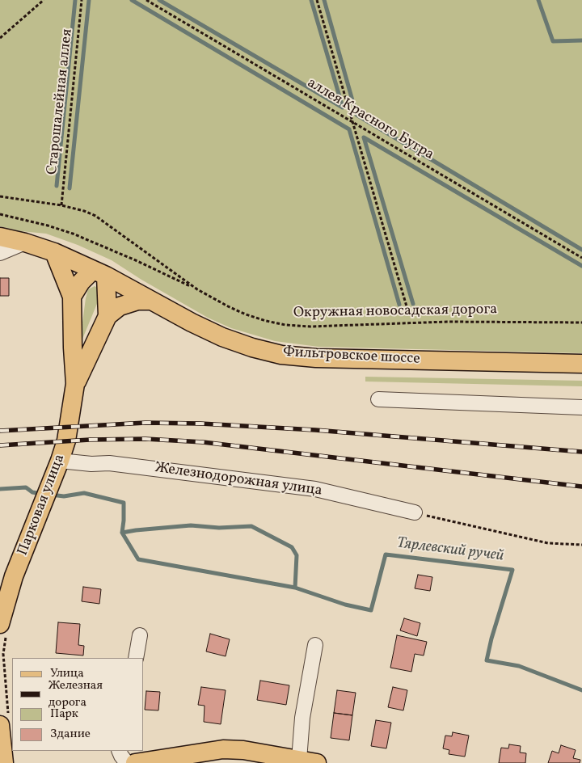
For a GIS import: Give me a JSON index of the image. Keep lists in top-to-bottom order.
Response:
{
  "streets": {
    "main road": ["Фильтровское шоссе", "Парковая улица"],
    "street": ["Железнодорожная улица"],
    "path": ["Старошалейная аллея", "аллея Красного Бугра", "Окружная новосадская дорога"]
  },
  "crossings": [
    ["Старошалейная аллея", "Окружная новосадская дорога"],
    ["Железнодорожная улица", "Парковая улица"]
  ],
  "water": ["Тярлевский ручей"],
  "legend": [
    "Улица",
    "Железная дорога",
    "Парк",
    "Здание"
  ]
}
